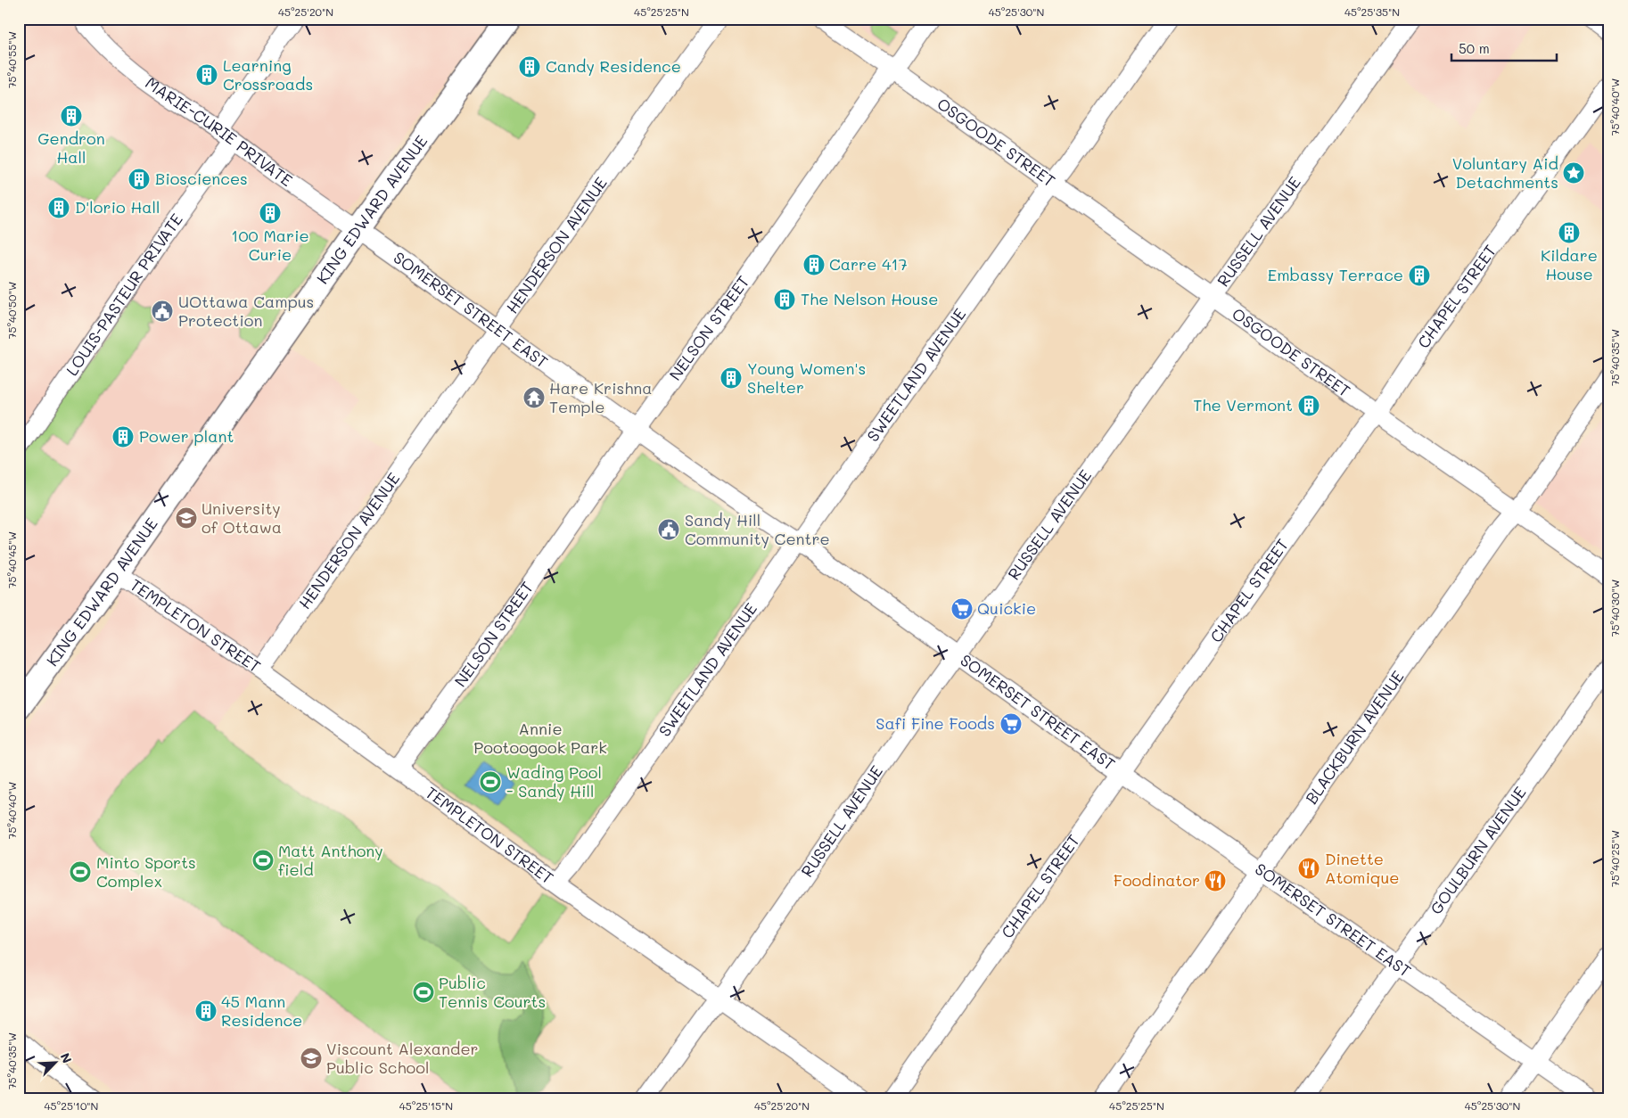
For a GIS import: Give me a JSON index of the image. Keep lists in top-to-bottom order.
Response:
{
  "streets": {
    "main road": ["KING EDWARD AVENUE"],
    "street": [
      "MARIE-CURIE PRIVATE",
      "OSGOODE STREET",
      "RUSSELL AVENUE",
      "HENDERSON AVENUE",
      "LOUIS-PASTEUR PRIVATE",
      "CHAPEL STREET",
      "SOMERSET STREET EAST",
      "NELSON STREET",
      "SWEETLAND AVENUE",
      "TEMPLETON STREET",
      "BLACKBURN AVENUE",
      "GOULBURN AVENUE"
    ]
  },
  "crossings": [
    ["MARIE-CURIE PRIVATE", "KING EDWARD AVENUE"],
    ["MARIE-CURIE PRIVATE", "LOUIS-PASTEUR PRIVATE"],
    ["MARIE-CURIE PRIVATE", "SOMERSET STREET EAST"],
    ["OSGOODE STREET", "RUSSELL AVENUE"],
    ["OSGOODE STREET", "CHAPEL STREET"],
    ["OSGOODE STREET", "NELSON STREET"],
    ["OSGOODE STREET", "SWEETLAND AVENUE"],
    ["OSGOODE STREET", "BLACKBURN AVENUE"],
    ["KING EDWARD AVENUE", "SOMERSET STREET EAST"],
    ["KING EDWARD AVENUE", "TEMPLETON STREET"],
    ["RUSSELL AVENUE", "SOMERSET STREET EAST"],
    ["RUSSELL AVENUE", "TEMPLETON STREET"],
    ["HENDERSON AVENUE", "SOMERSET STREET EAST"],
    ["HENDERSON AVENUE", "TEMPLETON STREET"],
    ["CHAPEL STREET", "SOMERSET STREET EAST"],
    ["SOMERSET STREET EAST", "NELSON STREET"],
    ["SOMERSET STREET EAST", "SWEETLAND AVENUE"],
    ["SOMERSET STREET EAST", "BLACKBURN AVENUE"],
    ["SOMERSET STREET EAST", "GOULBURN AVENUE"],
    ["NELSON STREET", "TEMPLETON STREET"],
    ["SWEETLAND AVENUE", "TEMPLETON STREET"]
  ],
  "parks": ["Annie Pootoogook Park"],
  "places": {
    "building": [
      "Candy Residence",
      "Learning Crossroads",
      "Gendron Hall",
      "Biosciences",
      "D'lorio Hall",
      "100 Marie Curie",
      "Kildare House",
      "Carre 417",
      "Embassy Terrace",
      "The Nelson House",
      "Young Women's Shelter",
      "The Vermont",
      "Power plant",
      "45 Mann Residence"
    ],
    "place": ["Voluntary Aid Detachments"],
    "public building": ["UOttawa Campus Protection", "Sandy Hill Community Centre"],
    "temple": ["Hare Krishna Temple"],
    "school or university": ["University of Ottawa", "Viscount Alexander Public School"],
    "supermarket": ["Quickie", "Safi Fine Foods"],
    "sports": [
      "Wading Pool - Sandy Hill",
      "Matt Anthony field",
      "Minto Sports Complex",
      "Public Tennis Courts"
    ],
    "restaurant": ["Dinette Atomique", "Foodinator"]
  },
  "scale_bar": "50 m",
  "north": "top right",
  "coordinates": [
    "45°25'20\"N",
    "45°25'25\"N",
    "45°25'30\"N",
    "45°25'35\"N",
    "75°40'55\"W",
    "75°40'40\"W",
    "75°40'50\"W",
    "75°40'35\"W",
    "75°40'45\"W",
    "75°40'30\"W",
    "75°40'25\"W",
    "45°25'10\"N",
    "45°25'15\"N"
  ]
}
